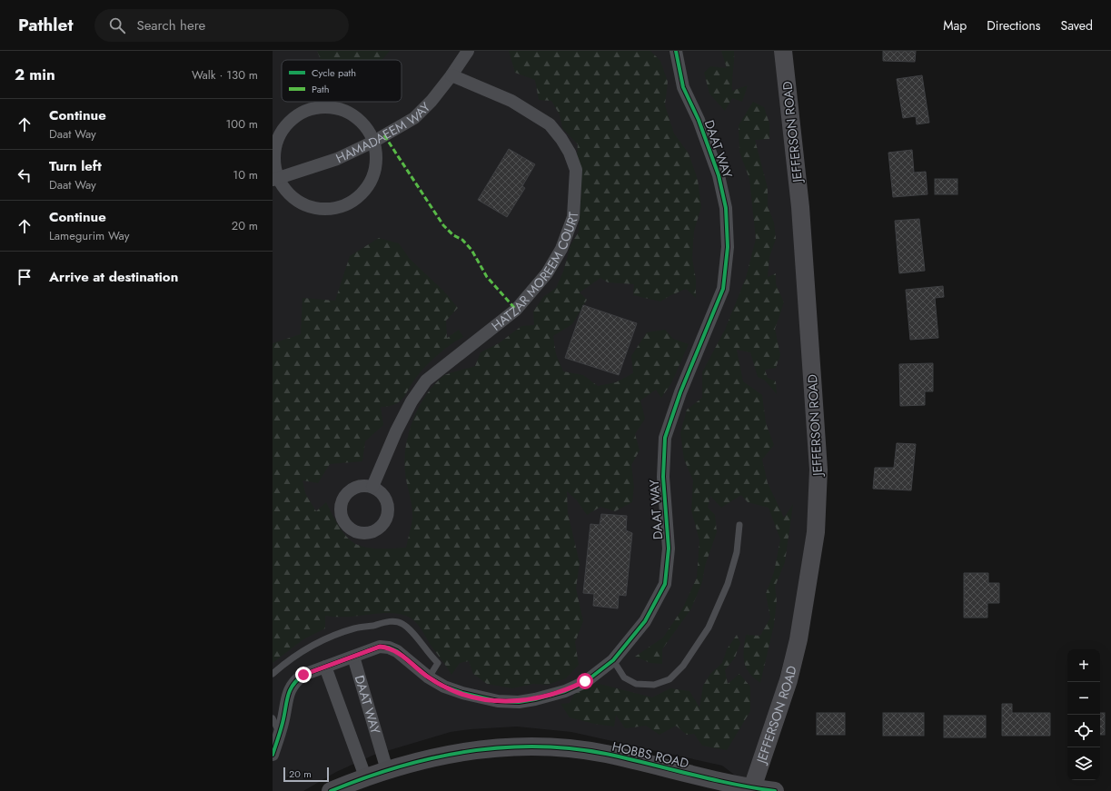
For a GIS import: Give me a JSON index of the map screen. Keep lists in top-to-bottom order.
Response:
{
  "streets": {
    "street": [
      "HAMADAEEM WAY",
      "JEFFERSON ROAD",
      "DAAT WAY",
      "HATZAR MOREEM COURT",
      "HOBBS ROAD"
    ]
  },
  "crossings": [
    ["HAMADAEEM WAY", "HATZAR MOREEM COURT"],
    ["JEFFERSON ROAD", "HOBBS ROAD"],
    ["DAAT WAY", "HOBBS ROAD"]
  ],
  "legend": ["Cycle path", "Path"],
  "scale_bar": "20 m",
  "page": {
    "header": "Pathlet",
    "search": "Search here",
    "nav": ["Map", "Directions", "Saved"],
    "heading": ["2 min", "Walk · 130 m"],
    "list": [
      ["Continue", "Daat Way", "100 m"],
      ["Turn left", "Daat Way", "10 m"],
      ["Continue", "Lamegurim Way", "20 m"],
      "Arrive at destination"
    ],
    "map_buttons": ["+", "−"],
    "scale": "20 m"
  }
}
